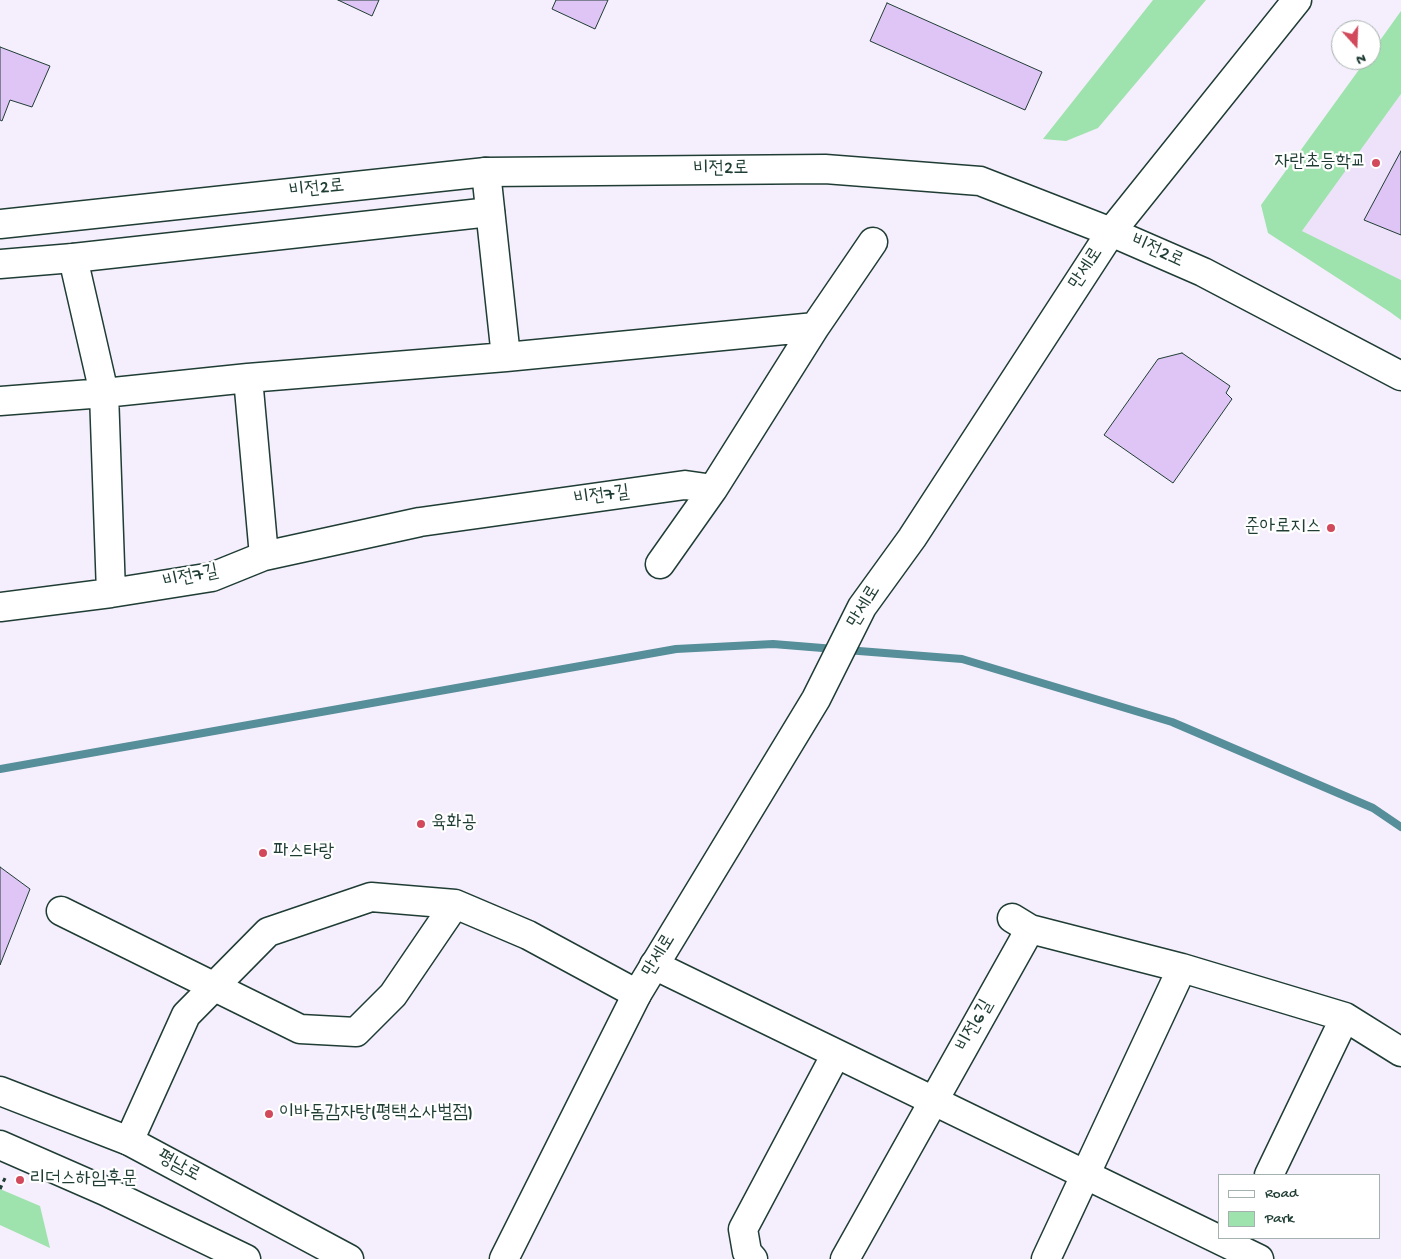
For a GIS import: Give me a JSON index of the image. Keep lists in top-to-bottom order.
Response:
{
  "streets": {
    "street": [
      "비전2로",
      "만세로",
      "비전7길",
      "비전6길",
      "평남로"
    ]
  },
  "crossings": [
    ["비전2로", "만세로"]
  ],
  "places": [
    "자란초등학교",
    "준아로지스",
    "육화공",
    "파스타랑",
    "이바돔감자탕(평택소사벌점)",
    "리더스하임후문"
  ],
  "legend": ["Road", "Park"],
  "north": "bottom"
}
